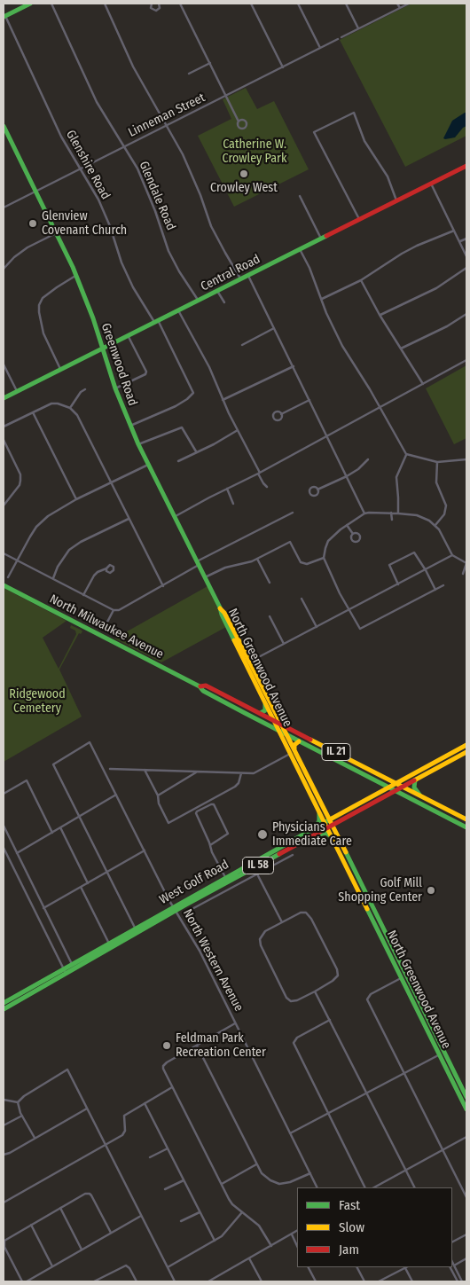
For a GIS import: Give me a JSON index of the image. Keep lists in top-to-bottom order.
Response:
{
  "streets": {
    "main road": [
      "Central Road",
      "Greenwood Road",
      "North Milwaukee Avenue",
      "North Greenwood Avenue",
      "IL 21",
      "IL 58",
      "West Golf Road"
    ],
    "street": [
      "Linneman Street",
      "Glenshire Road",
      "Glendale Road",
      "North Western Avenue"
    ]
  },
  "crossings": [
    ["Linneman Street", "Glenshire Road"],
    ["Linneman Street", "Glendale Road"],
    ["Linneman Street", "Greenwood Road"],
    ["Glenshire Road", "Central Road"],
    ["Glendale Road", "Central Road"],
    ["Central Road", "Greenwood Road"],
    ["Greenwood Road", "North Greenwood Avenue"],
    ["North Milwaukee Avenue", "North Greenwood Avenue"],
    ["North Milwaukee Avenue", "West Golf Road"],
    ["North Greenwood Avenue", "West Golf Road"],
    ["West Golf Road", "North Western Avenue"]
  ],
  "parks": ["Catherine W. Crowley Park", "Ridgewood Cemetery"],
  "places": [
    "Crowley West",
    "Glenview Covenant Church",
    "Physicians Immediate Care",
    "Golf Mill Shopping Center",
    "Feldman Park Recreation Center"
  ],
  "legend": ["Fast", "Slow", "Jam"]
}
